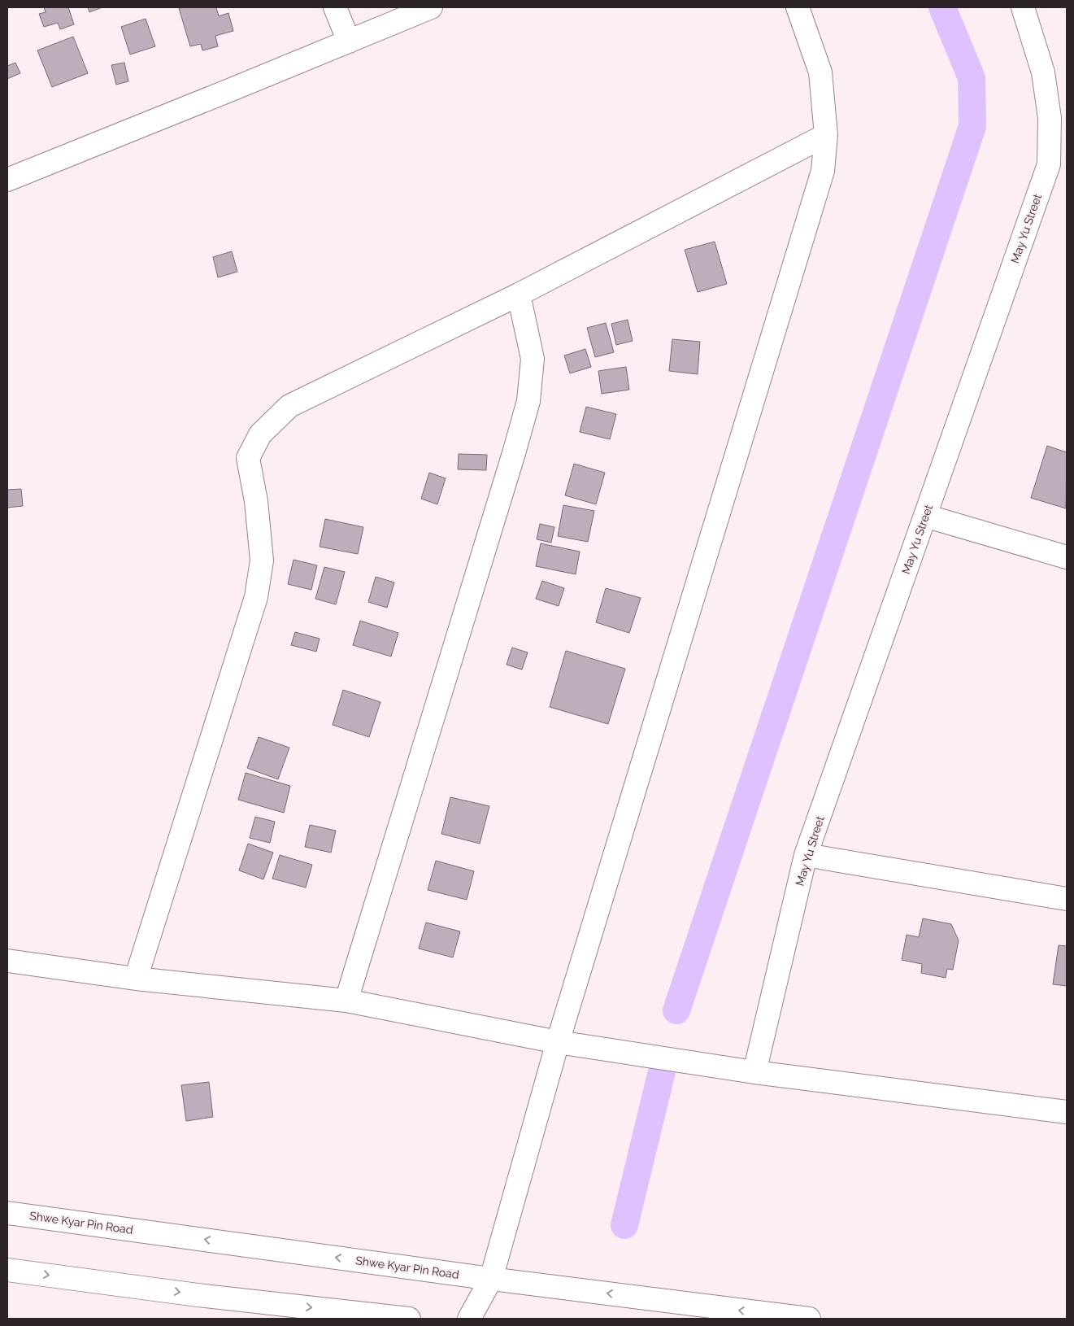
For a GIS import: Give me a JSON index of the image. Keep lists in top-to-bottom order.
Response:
{
  "streets": {
    "street": ["May Yu Street", "Shwe Kyar Pin Road"]
  }
}
